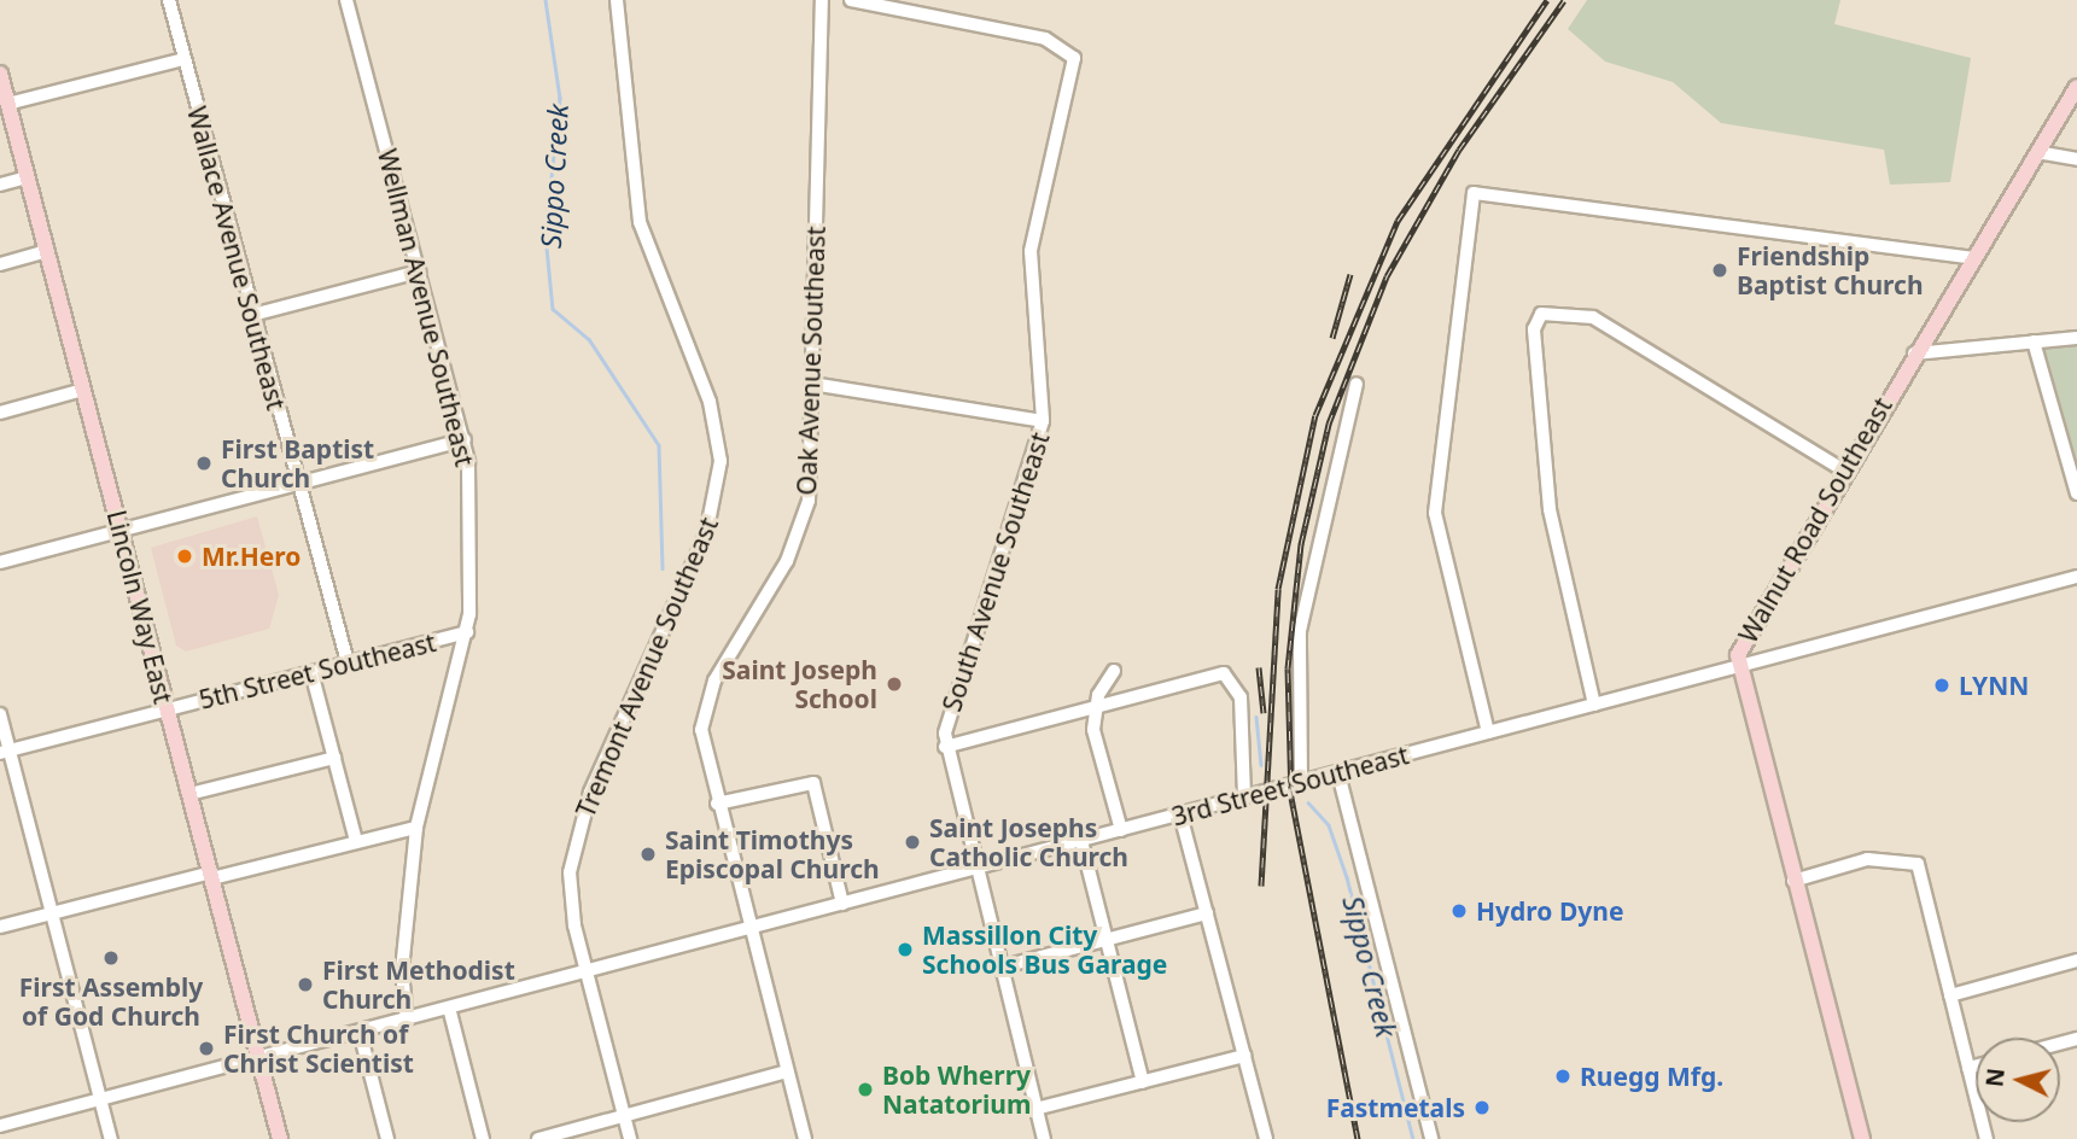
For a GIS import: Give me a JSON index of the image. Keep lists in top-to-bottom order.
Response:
{
  "streets": {
    "main road": ["Walnut Road Southeast", "Lincoln Way East"],
    "street": [
      "Wallace Avenue Southeast",
      "Wellman Avenue Southeast",
      "Oak Avenue Southeast",
      "South Avenue Southeast",
      "Tremont Avenue Southeast",
      "5th Street Southeast",
      "3rd Street Southeast"
    ]
  },
  "crossings": [
    ["Wallace Avenue Southeast", "5th Street Southeast"],
    ["Wellman Avenue Southeast", "5th Street Southeast"],
    ["Wellman Avenue Southeast", "3rd Street Southeast"],
    ["Oak Avenue Southeast", "3rd Street Southeast"],
    ["Walnut Road Southeast", "3rd Street Southeast"],
    ["South Avenue Southeast", "3rd Street Southeast"],
    ["Lincoln Way East", "5th Street Southeast"],
    ["Lincoln Way East", "3rd Street Southeast"],
    ["Tremont Avenue Southeast", "3rd Street Southeast"]
  ],
  "water": ["Sippo Creek"],
  "places": [
    "Friendship Baptist Church",
    "First Baptist Church",
    "Mr.Hero",
    "Saint Joseph School",
    "LYNN",
    "Saint Josephs Catholic Church",
    "Saint Timothys Episcopal Church",
    "Hydro Dyne",
    "Massillon City Schools Bus Garage",
    "First Assembly of God Church",
    "First Methodist Church",
    "First Church of Christ Scientist",
    "Ruegg Mfg.",
    "Bob Wherry Natatorium",
    "Fastmetals"
  ],
  "north": "left"
}
